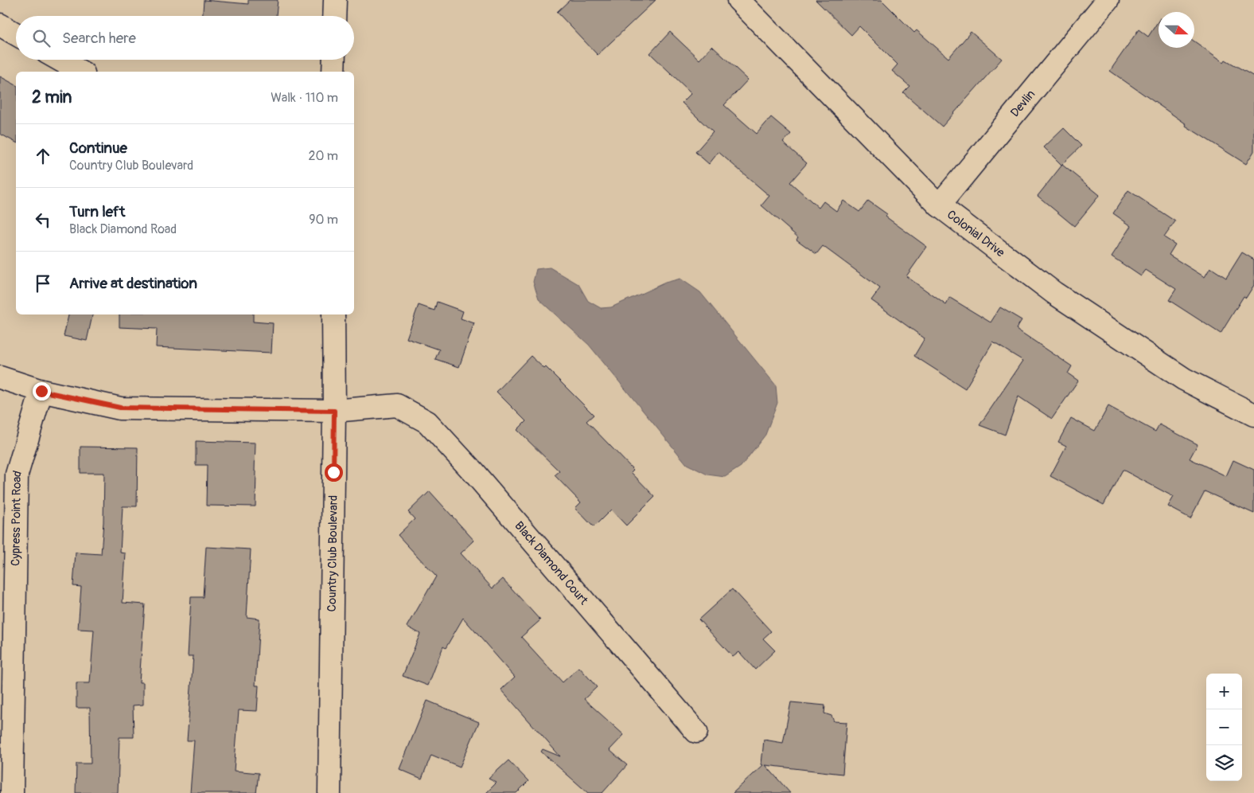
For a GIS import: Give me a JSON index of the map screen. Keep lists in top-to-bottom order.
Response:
{
  "streets": {
    "street": [
      "Devlin",
      "Colonial Drive",
      "Cypress Point Road",
      "Country Club Boulevard",
      "Black Diamond Court"
    ]
  },
  "crossings": [
    ["Devlin", "Colonial Drive"],
    ["Country Club Boulevard", "Black Diamond Court"]
  ],
  "north": "right",
  "page": {
    "search": "Search here",
    "heading": ["2 min", "Walk · 110 m"],
    "list": [
      ["Continue", "Country Club Boulevard", "20 m"],
      ["Turn left", "Black Diamond Road", "90 m"],
      "Arrive at destination"
    ],
    "map_buttons": ["+", "−"]
  }
}
